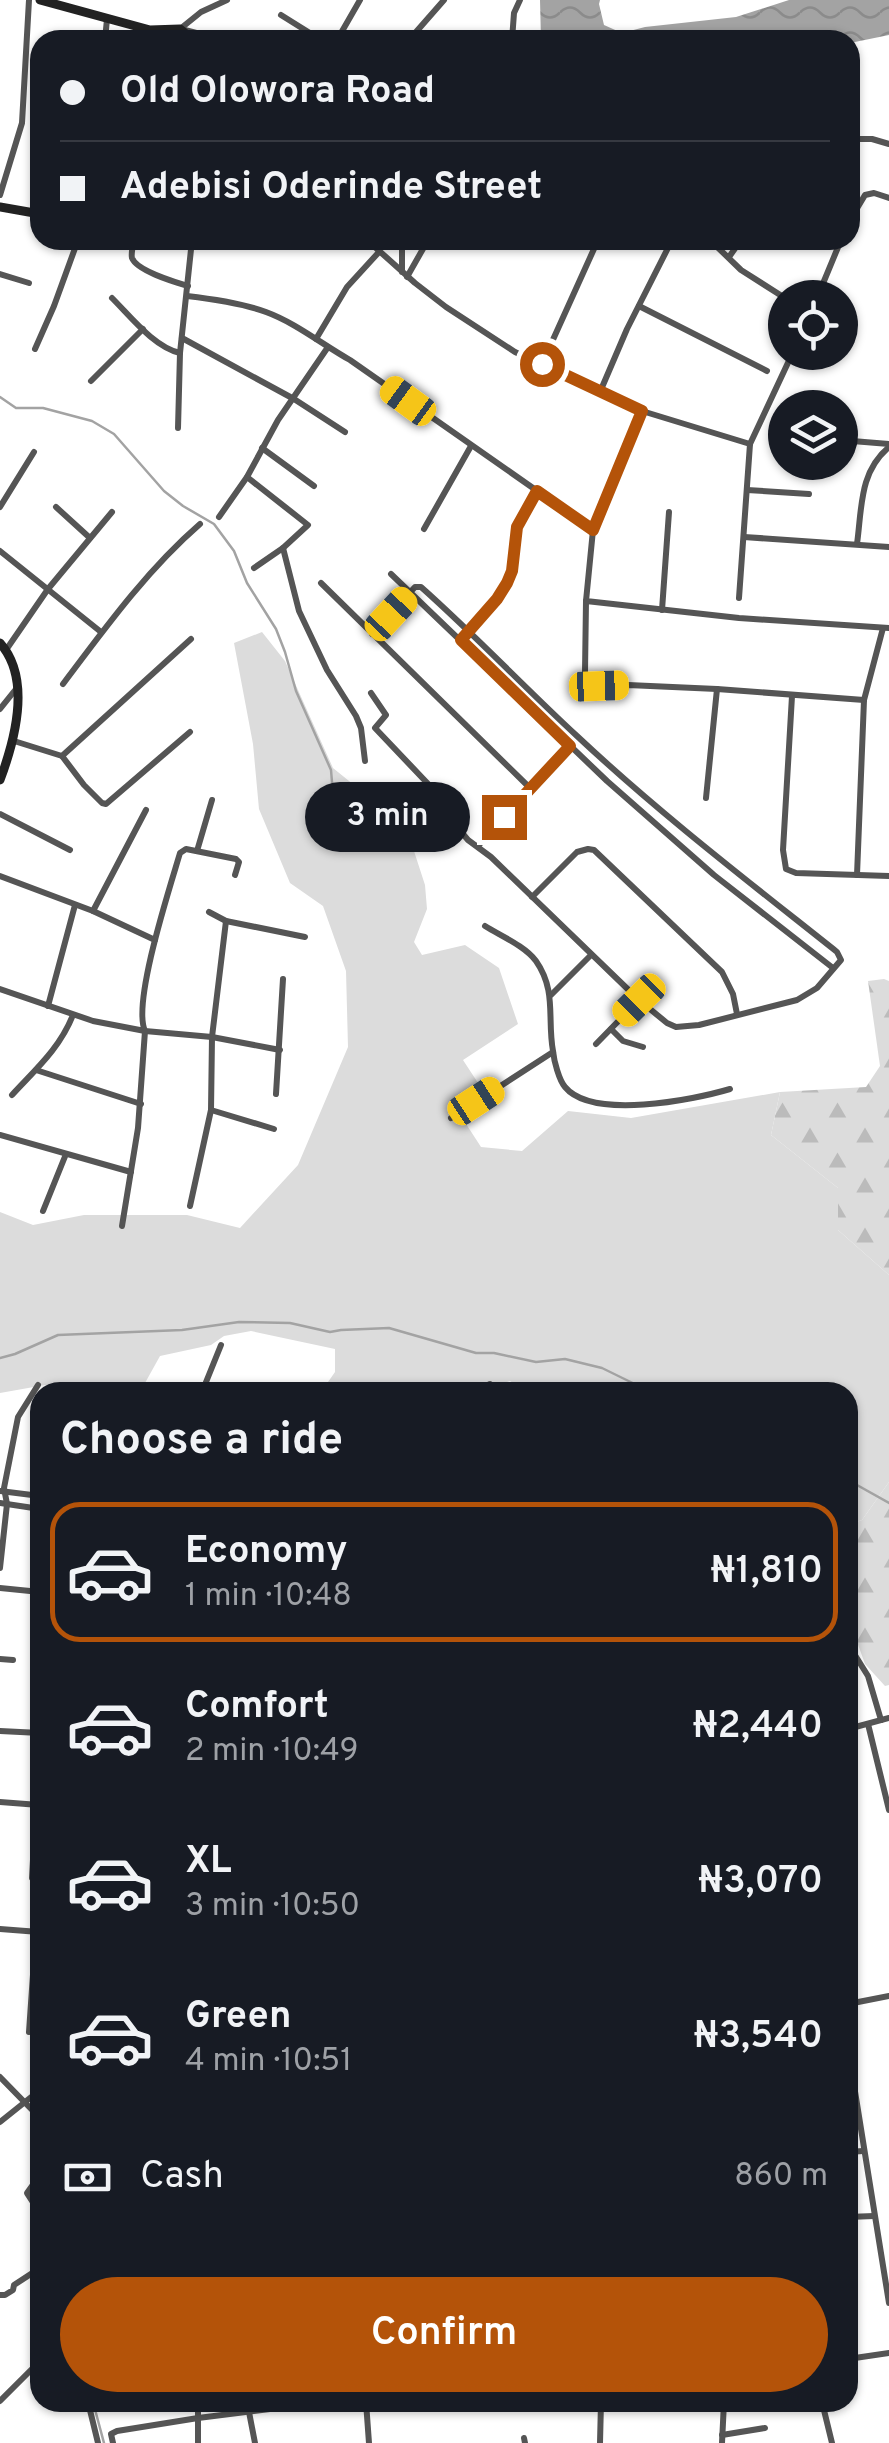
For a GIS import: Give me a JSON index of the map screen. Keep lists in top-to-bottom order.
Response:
{
  "page": {
    "banner": ["Old Olowora Road", "Adebisi Oderinde Street"],
    "bubble": "3 min",
    "heading": "Choose a ride",
    "list": [
      {
        "name": "Economy",
        "note": "1 min · 10:48",
        "value": "₦1,810"
      },
      {
        "name": "Comfort",
        "note": "2 min · 10:49",
        "value": "₦2,440"
      },
      {
        "name": "XL",
        "note": "3 min · 10:50",
        "value": "₦3,070"
      },
      {
        "name": "Green",
        "note": "4 min · 10:51",
        "value": "₦3,540"
      }
    ],
    "pay": ["Cash", "860 m"],
    "buttons": "Confirm"
  }
}
